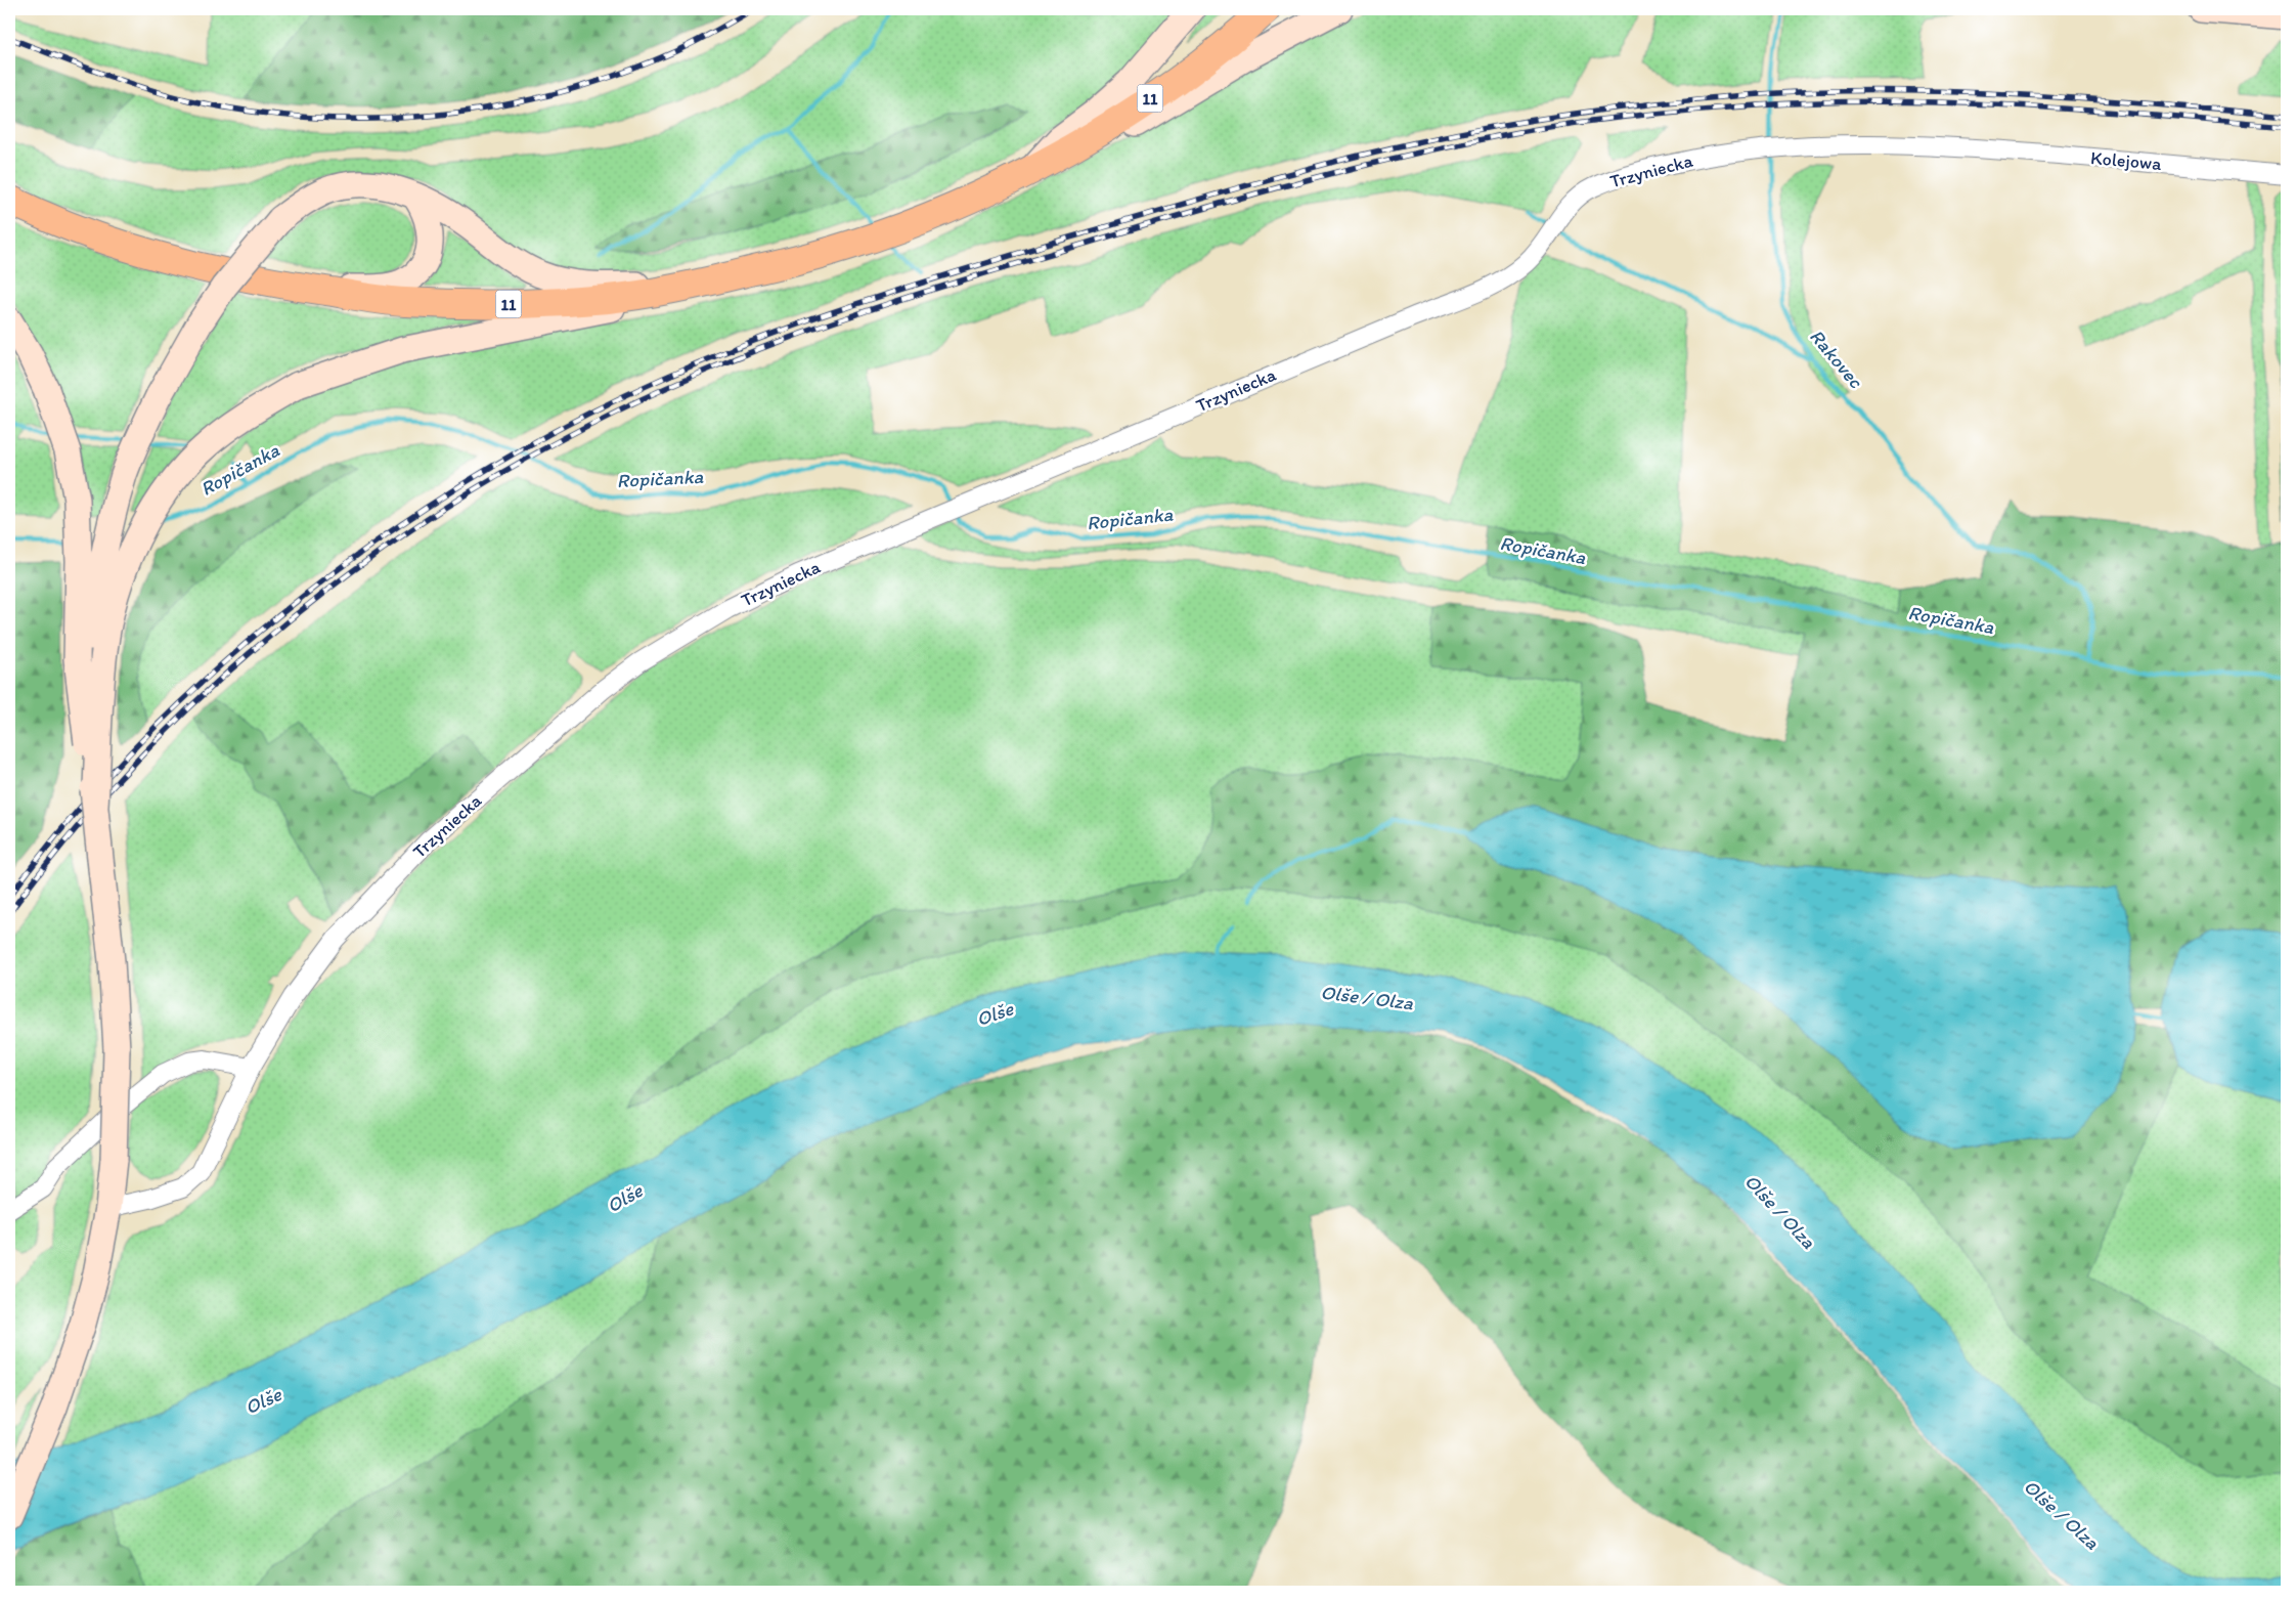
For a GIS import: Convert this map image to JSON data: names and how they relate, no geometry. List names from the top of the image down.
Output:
{
  "streets": {
    "main road": ["11"],
    "street": ["Kolejowa", "Trzyniecka"]
  },
  "crossings": [
    ["Kolejowa", "Trzyniecka"]
  ],
  "water": [
    "Rakovec",
    "Ropičanka",
    "Olše / Olza",
    "Olše"
  ]
}
